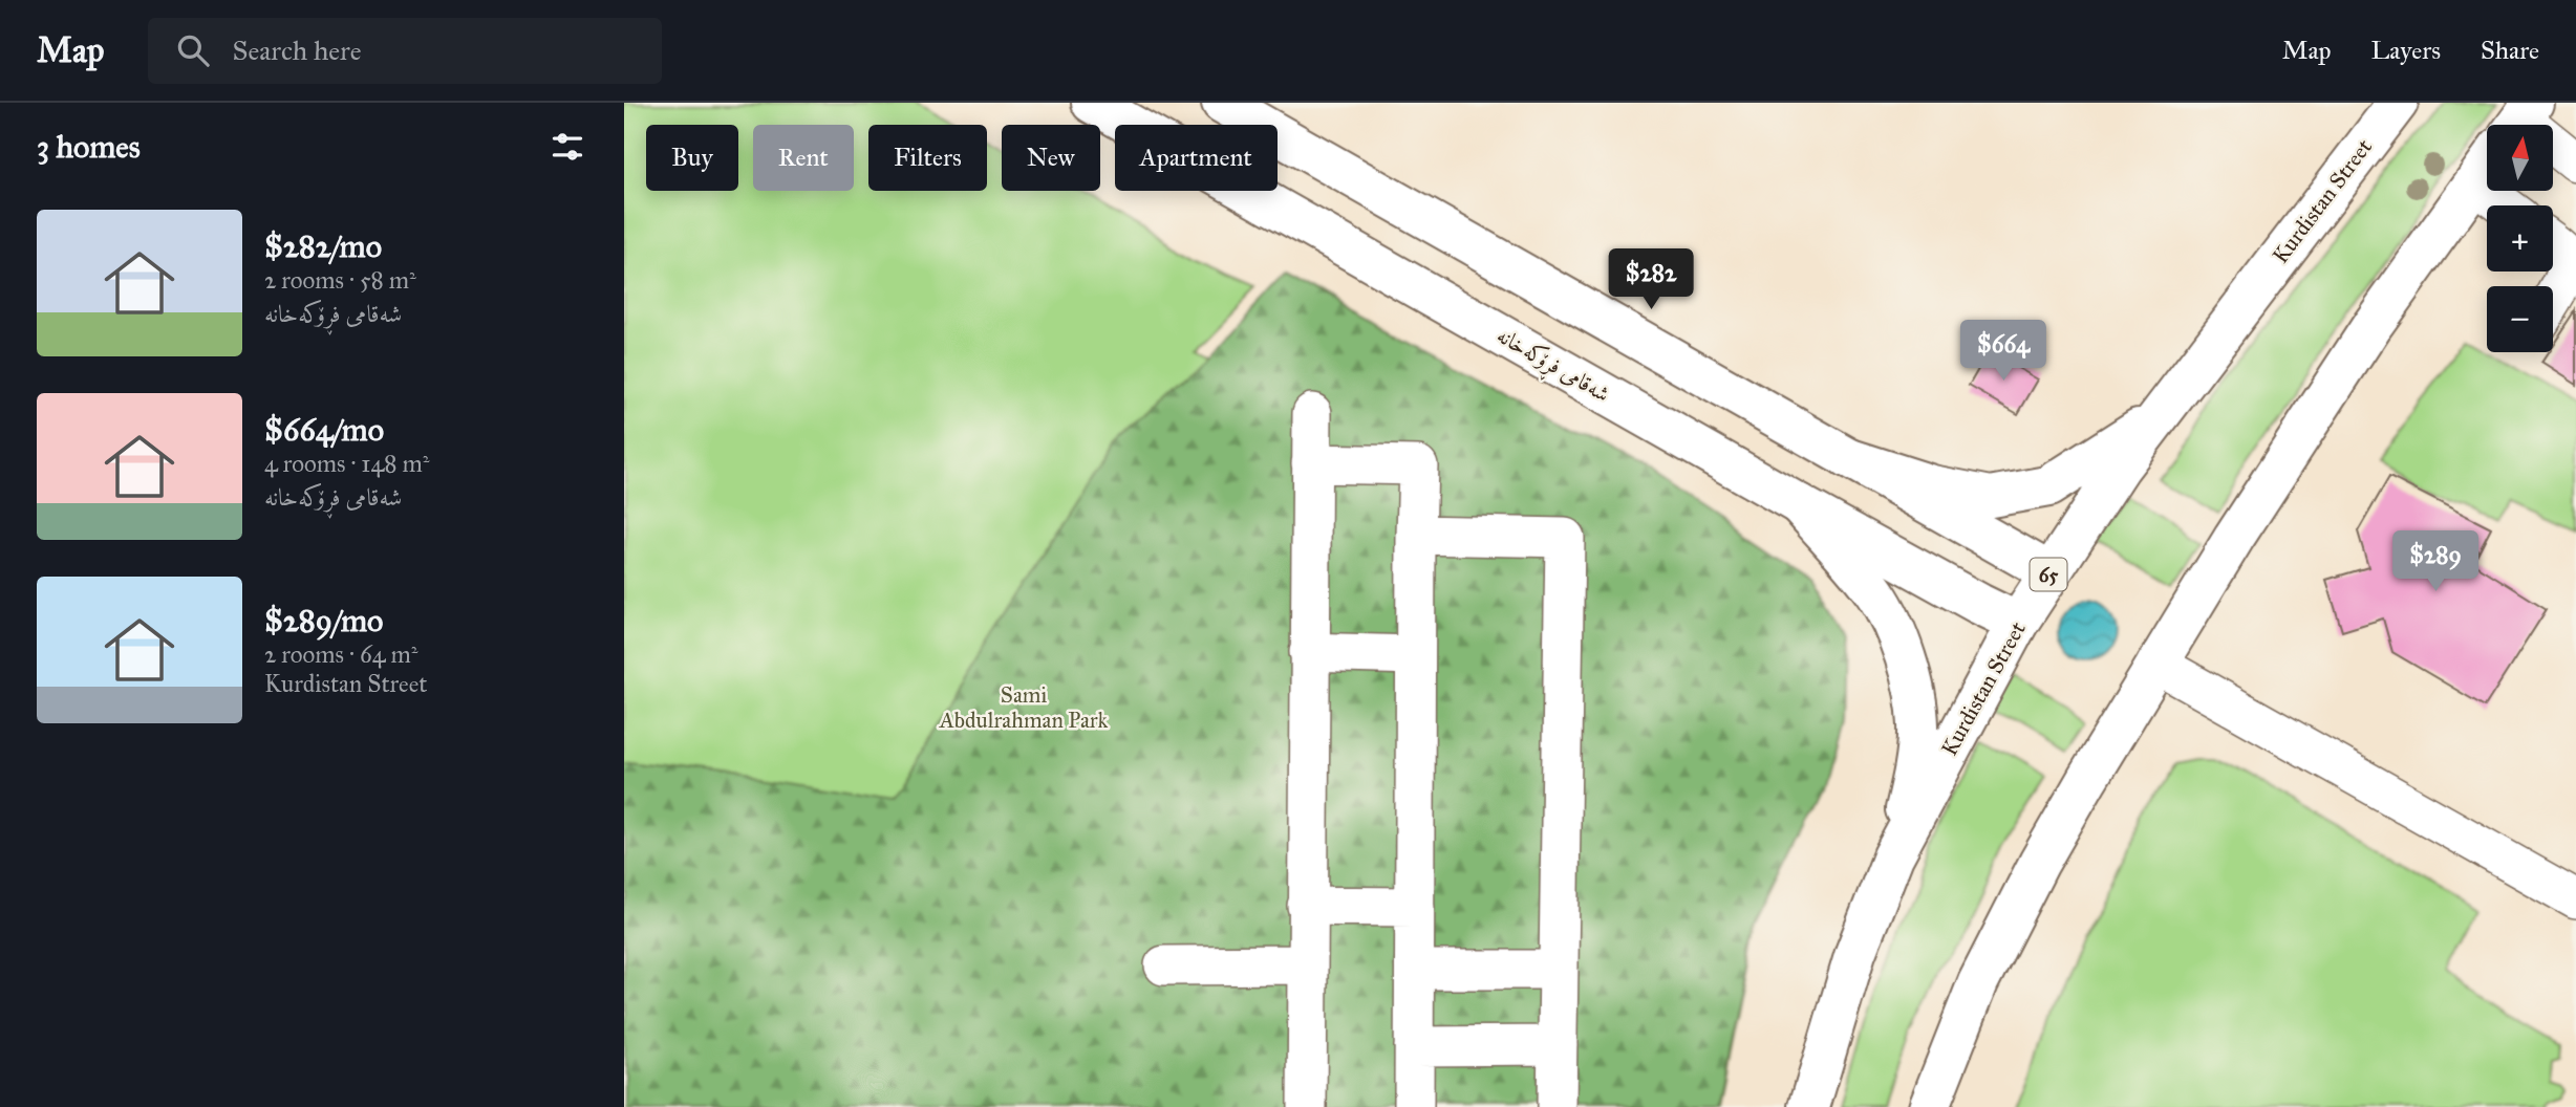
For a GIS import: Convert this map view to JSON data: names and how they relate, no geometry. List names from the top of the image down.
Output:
{
  "streets": {
    "main road": ["Kurdistan Street", "شەقامی فڕۆکەخانە", "65"]
  },
  "crossings": [
    ["Kurdistan Street", "شەقامی فڕۆکەخانە"]
  ],
  "parks": ["Sami Abdulrahman Park"],
  "north": "top",
  "page": {
    "header": "Map",
    "search": "Search here",
    "nav": ["Map", "Layers", "Share"],
    "heading": "3 homes",
    "map_buttons": ["+", "−"],
    "chip": [
      "Buy",
      "Rent",
      "Filters",
      "New",
      "Apartment"
    ],
    "list": [
      {
        "name": "$282/mo",
        "note": "2 rooms · 58 m² · شەقامی فڕۆکەخانە"
      },
      {
        "name": "$664/mo",
        "note": "4 rooms · 148 m² · شەقامی فڕۆکەخانە"
      },
      {
        "name": "$289/mo",
        "note": "2 rooms · 64 m² · Kurdistan Street"
      }
    ],
    "price": ["$282", "$664", "$289"]
  }
}
